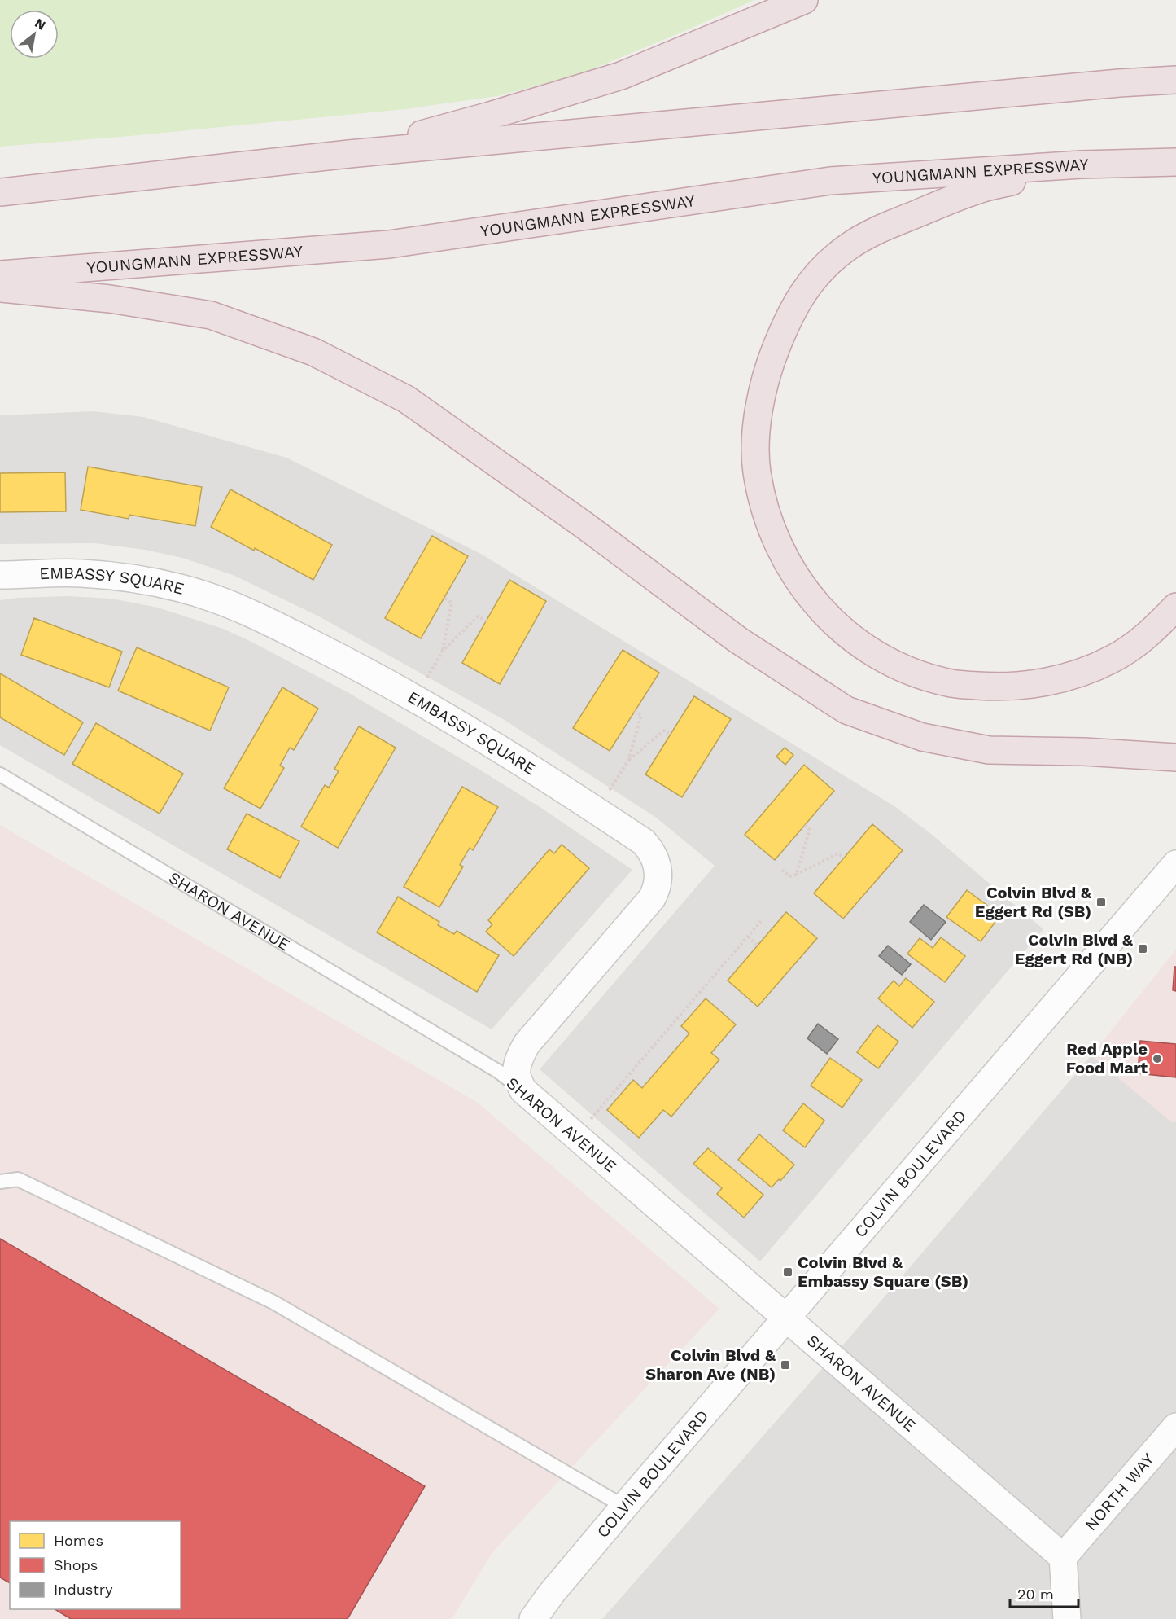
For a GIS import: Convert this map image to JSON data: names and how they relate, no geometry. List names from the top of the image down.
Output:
{
  "streets": {
    "highway": ["YOUNGMANN EXPRESSWAY"],
    "street": [
      "EMBASSY SQUARE",
      "SHARON AVENUE",
      "COLVIN BOULEVARD",
      "NORTH WAY"
    ]
  },
  "crossings": [
    ["EMBASSY SQUARE", "SHARON AVENUE"],
    ["SHARON AVENUE", "COLVIN BOULEVARD"],
    ["SHARON AVENUE", "NORTH WAY"]
  ],
  "places": {
    "transit": [
      "Colvin Blvd & Eggert Rd (SB)",
      "Colvin Blvd & Eggert Rd (NB)",
      "Colvin Blvd & Embassy Square (SB)",
      "Colvin Blvd & Sharon Ave (NB)"
    ],
    "other": ["Red Apple Food Mart"]
  },
  "legend": ["Homes", "Shops", "Industry"],
  "scale_bar": "20 m",
  "north": "top right"
}
